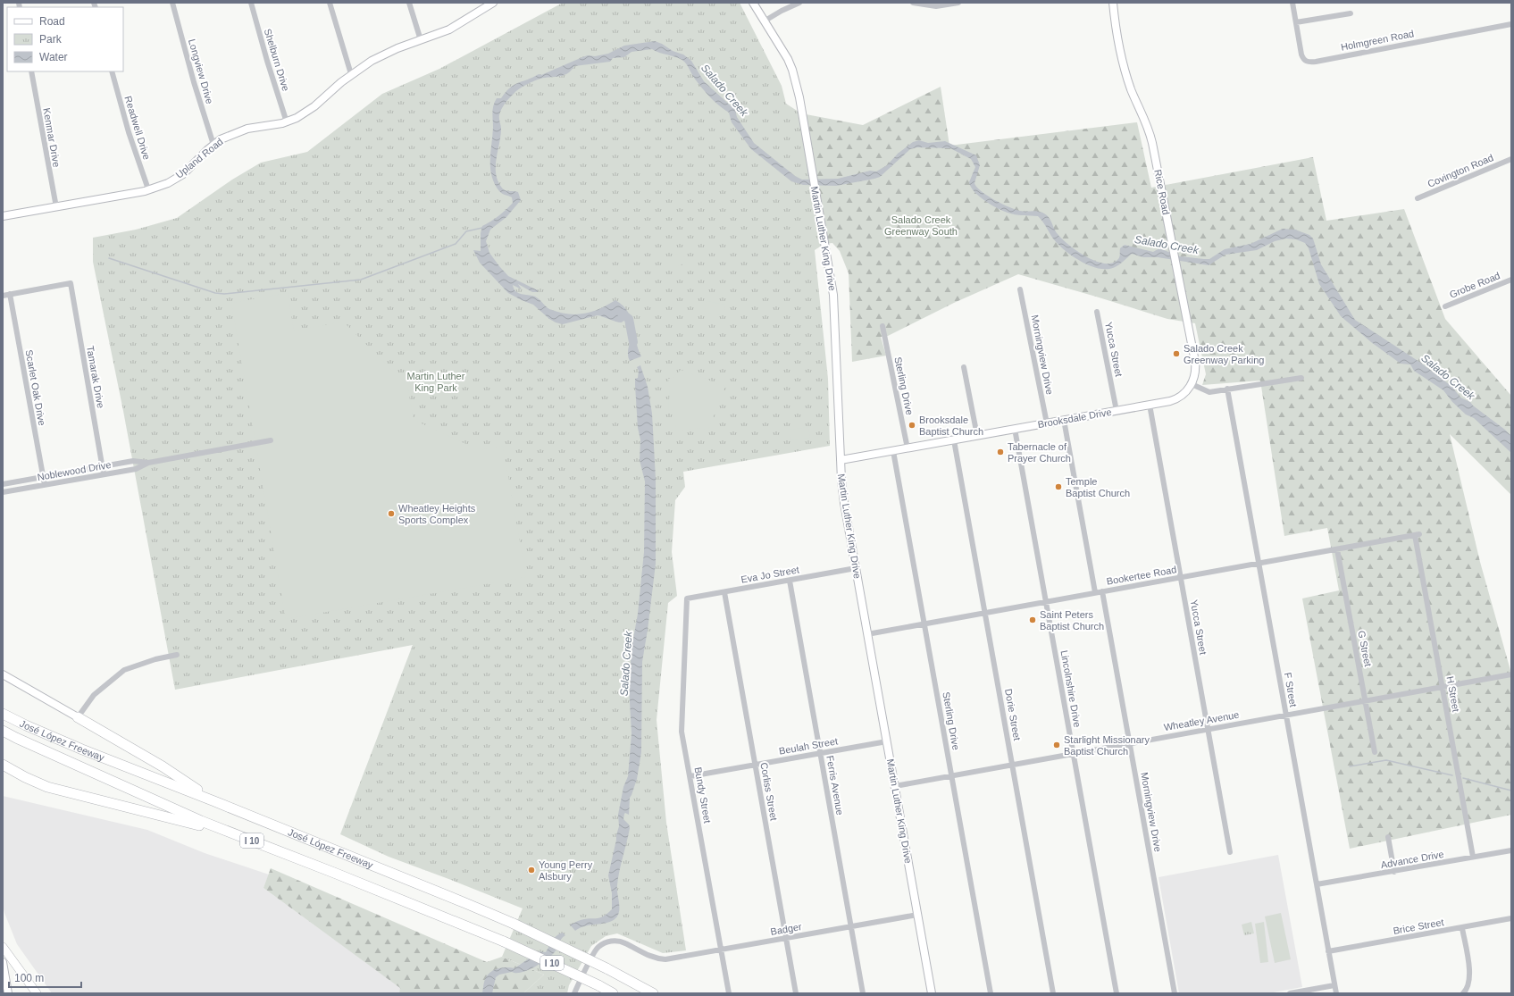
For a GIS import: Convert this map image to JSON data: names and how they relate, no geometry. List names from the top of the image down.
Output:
{
  "streets": {
    "highway": ["José López Freeway", "I 10"],
    "street": [
      "Holmgreen Road",
      "Shelburn Drive",
      "Longview Drive",
      "Readwell Drive",
      "Kenmar Drive",
      "Upland Road",
      "Covington Road",
      "Rice Road",
      "Martin Luther King Drive",
      "Grobe Road",
      "Yucca Street",
      "Morningview Drive",
      "Tamarak Drive",
      "Sterling Drive",
      "Scarlet Oak Drive",
      "Brooksdale Drive",
      "Noblewood Drive",
      "Eva Jo Street",
      "Bookertee Road",
      "G Street",
      "Lincolnshire Drive",
      "F Street",
      "H Street",
      "Dorie Street",
      "Wheatley Avenue",
      "Beulah Street",
      "Ferris Avenue",
      "Corliss Street",
      "Bundy Street",
      "Advance Drive",
      "Brice Street",
      "Badger"
    ]
  },
  "crossings": [
    ["Shelburn Drive", "Upland Road"],
    ["Longview Drive", "Upland Road"],
    ["Readwell Drive", "Upland Road"],
    ["Kenmar Drive", "Upland Road"],
    ["Rice Road", "Brooksdale Drive"],
    ["Martin Luther King Drive", "Brooksdale Drive"],
    ["Martin Luther King Drive", "Eva Jo Street"],
    ["Martin Luther King Drive", "Bookertee Road"],
    ["Martin Luther King Drive", "Wheatley Avenue"],
    ["Martin Luther King Drive", "Beulah Street"],
    ["Martin Luther King Drive", "Badger"],
    ["Yucca Street", "Brooksdale Drive"],
    ["Yucca Street", "Bookertee Road"],
    ["Yucca Street", "Wheatley Avenue"],
    ["Morningview Drive", "Brooksdale Drive"],
    ["Morningview Drive", "Bookertee Road"],
    ["Morningview Drive", "Wheatley Avenue"],
    ["Tamarak Drive", "Scarlet Oak Drive"],
    ["Tamarak Drive", "Noblewood Drive"],
    ["Sterling Drive", "Brooksdale Drive"],
    ["Sterling Drive", "Bookertee Road"],
    ["Sterling Drive", "Wheatley Avenue"],
    ["Scarlet Oak Drive", "Noblewood Drive"],
    ["Brooksdale Drive", "Lincolnshire Drive"],
    ["Brooksdale Drive", "Dorie Street"],
    ["Eva Jo Street", "Ferris Avenue"],
    ["Eva Jo Street", "Corliss Street"],
    ["Eva Jo Street", "Bundy Street"],
    ["Bookertee Road", "G Street"],
    ["Bookertee Road", "Lincolnshire Drive"],
    ["Bookertee Road", "F Street"],
    ["Bookertee Road", "H Street"],
    ["Bookertee Road", "Dorie Street"],
    ["G Street", "Wheatley Avenue"],
    ["Lincolnshire Drive", "Wheatley Avenue"],
    ["F Street", "Wheatley Avenue"],
    ["F Street", "Advance Drive"],
    ["F Street", "Brice Street"],
    ["H Street", "Wheatley Avenue"],
    ["H Street", "Advance Drive"],
    ["Dorie Street", "Wheatley Avenue"],
    ["Beulah Street", "Ferris Avenue"],
    ["Beulah Street", "Corliss Street"],
    ["Beulah Street", "Bundy Street"],
    ["Ferris Avenue", "Badger"],
    ["Corliss Street", "Badger"],
    ["Bundy Street", "Badger"]
  ],
  "water": ["Salado Creek"],
  "parks": ["Salado Creek Greenway South", "Martin Luther King Park"],
  "places": [
    "Salado Creek Greenway Parking",
    "Brooksdale Baptist Church",
    "Tabernacle of Prayer Church",
    "Temple Baptist Church",
    "Wheatley Heights Sports Complex",
    "Saint Peters Baptist Church",
    "Starlight Missionary Baptist Church",
    "Young Perry Alsbury"
  ],
  "legend": ["Road", "Park", "Water"],
  "scale_bar": "100 m"
}
